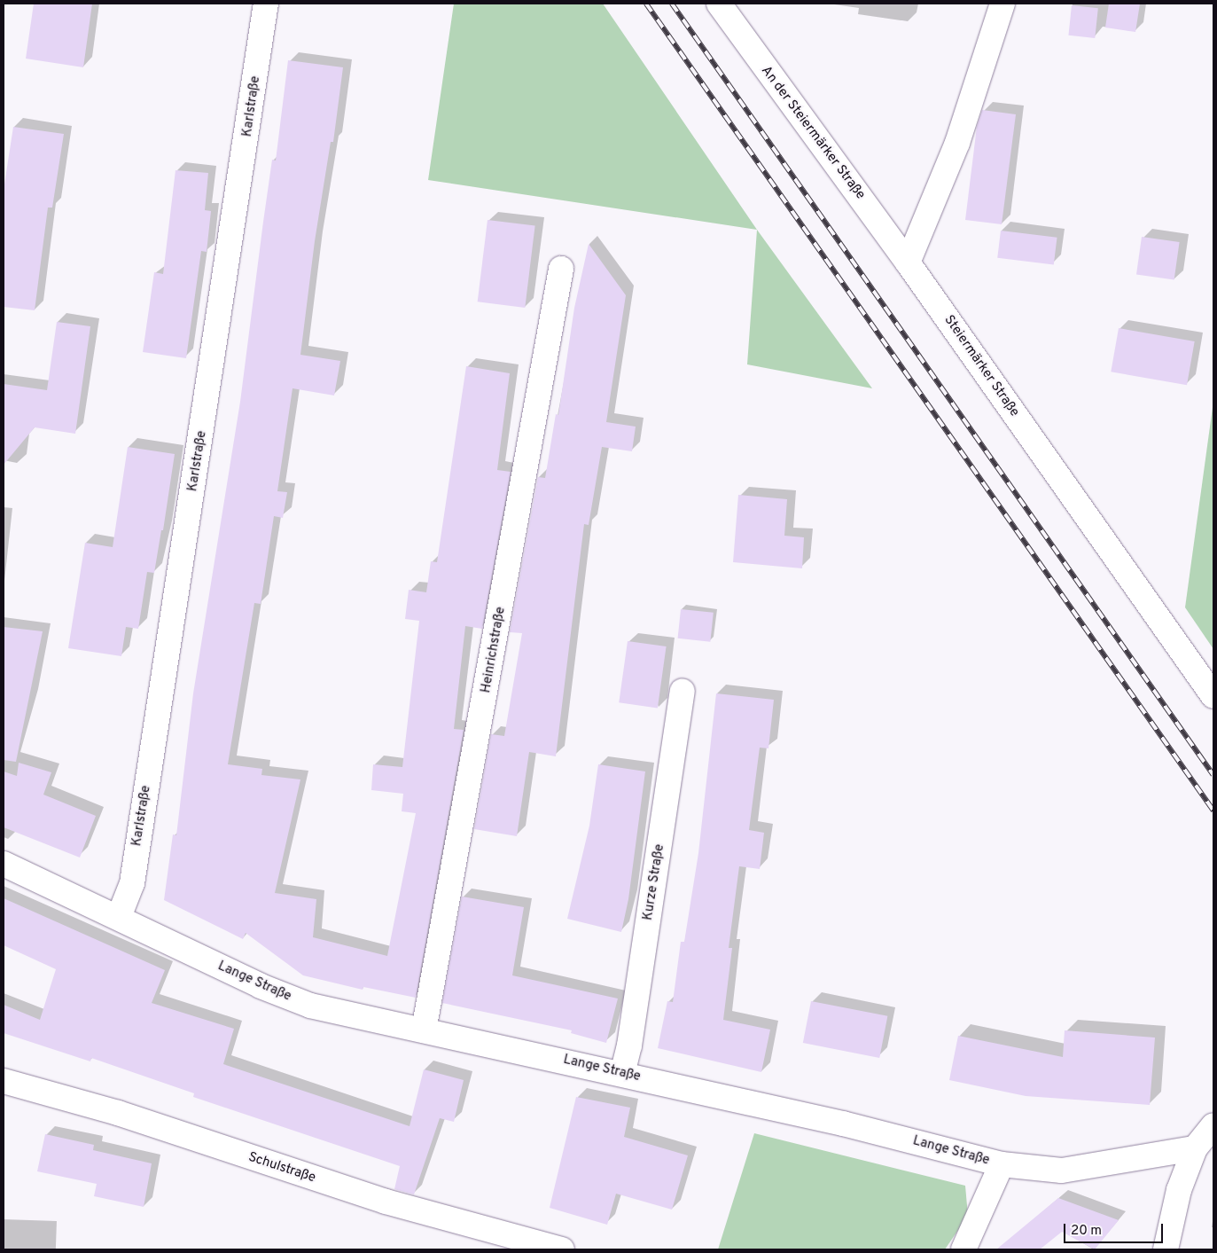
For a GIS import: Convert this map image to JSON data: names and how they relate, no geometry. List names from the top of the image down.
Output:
{
  "streets": {
    "street": [
      "Karlstraße",
      "An der Steiermärker Straße",
      "Steiermärker Straße",
      "Heinrichstraße",
      "Kurze Straße",
      "Lange Straße",
      "Schulstraße"
    ]
  },
  "crossings": [
    ["Karlstraße", "Lange Straße"],
    ["An der Steiermärker Straße", "Steiermärker Straße"],
    ["Heinrichstraße", "Lange Straße"],
    ["Kurze Straße", "Lange Straße"]
  ],
  "scale_bar": "20 m"
}
